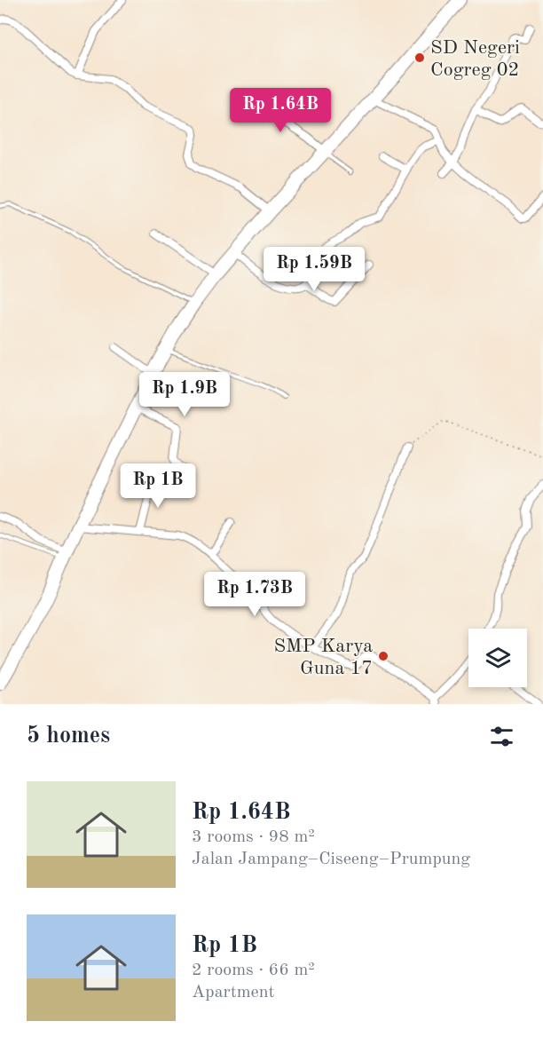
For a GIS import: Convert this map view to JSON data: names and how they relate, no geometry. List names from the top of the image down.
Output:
{
  "places": ["SD Negeri Cogreg 02", "SMP Karya Guna 17"],
  "page": {
    "price": [
      "Rp 1.64B",
      "Rp 1.59B",
      "Rp 1.9B",
      "Rp 1B",
      "Rp 1.73B"
    ],
    "heading": "5 homes",
    "list": [
      {
        "name": "Rp 1.64B",
        "note": "3 rooms · 98 m² · Jalan Jampang–Ciseeng–Prumpung"
      },
      {
        "name": "Rp 1B",
        "note": "2 rooms · 66 m² · Apartment"
      }
    ]
  }
}
